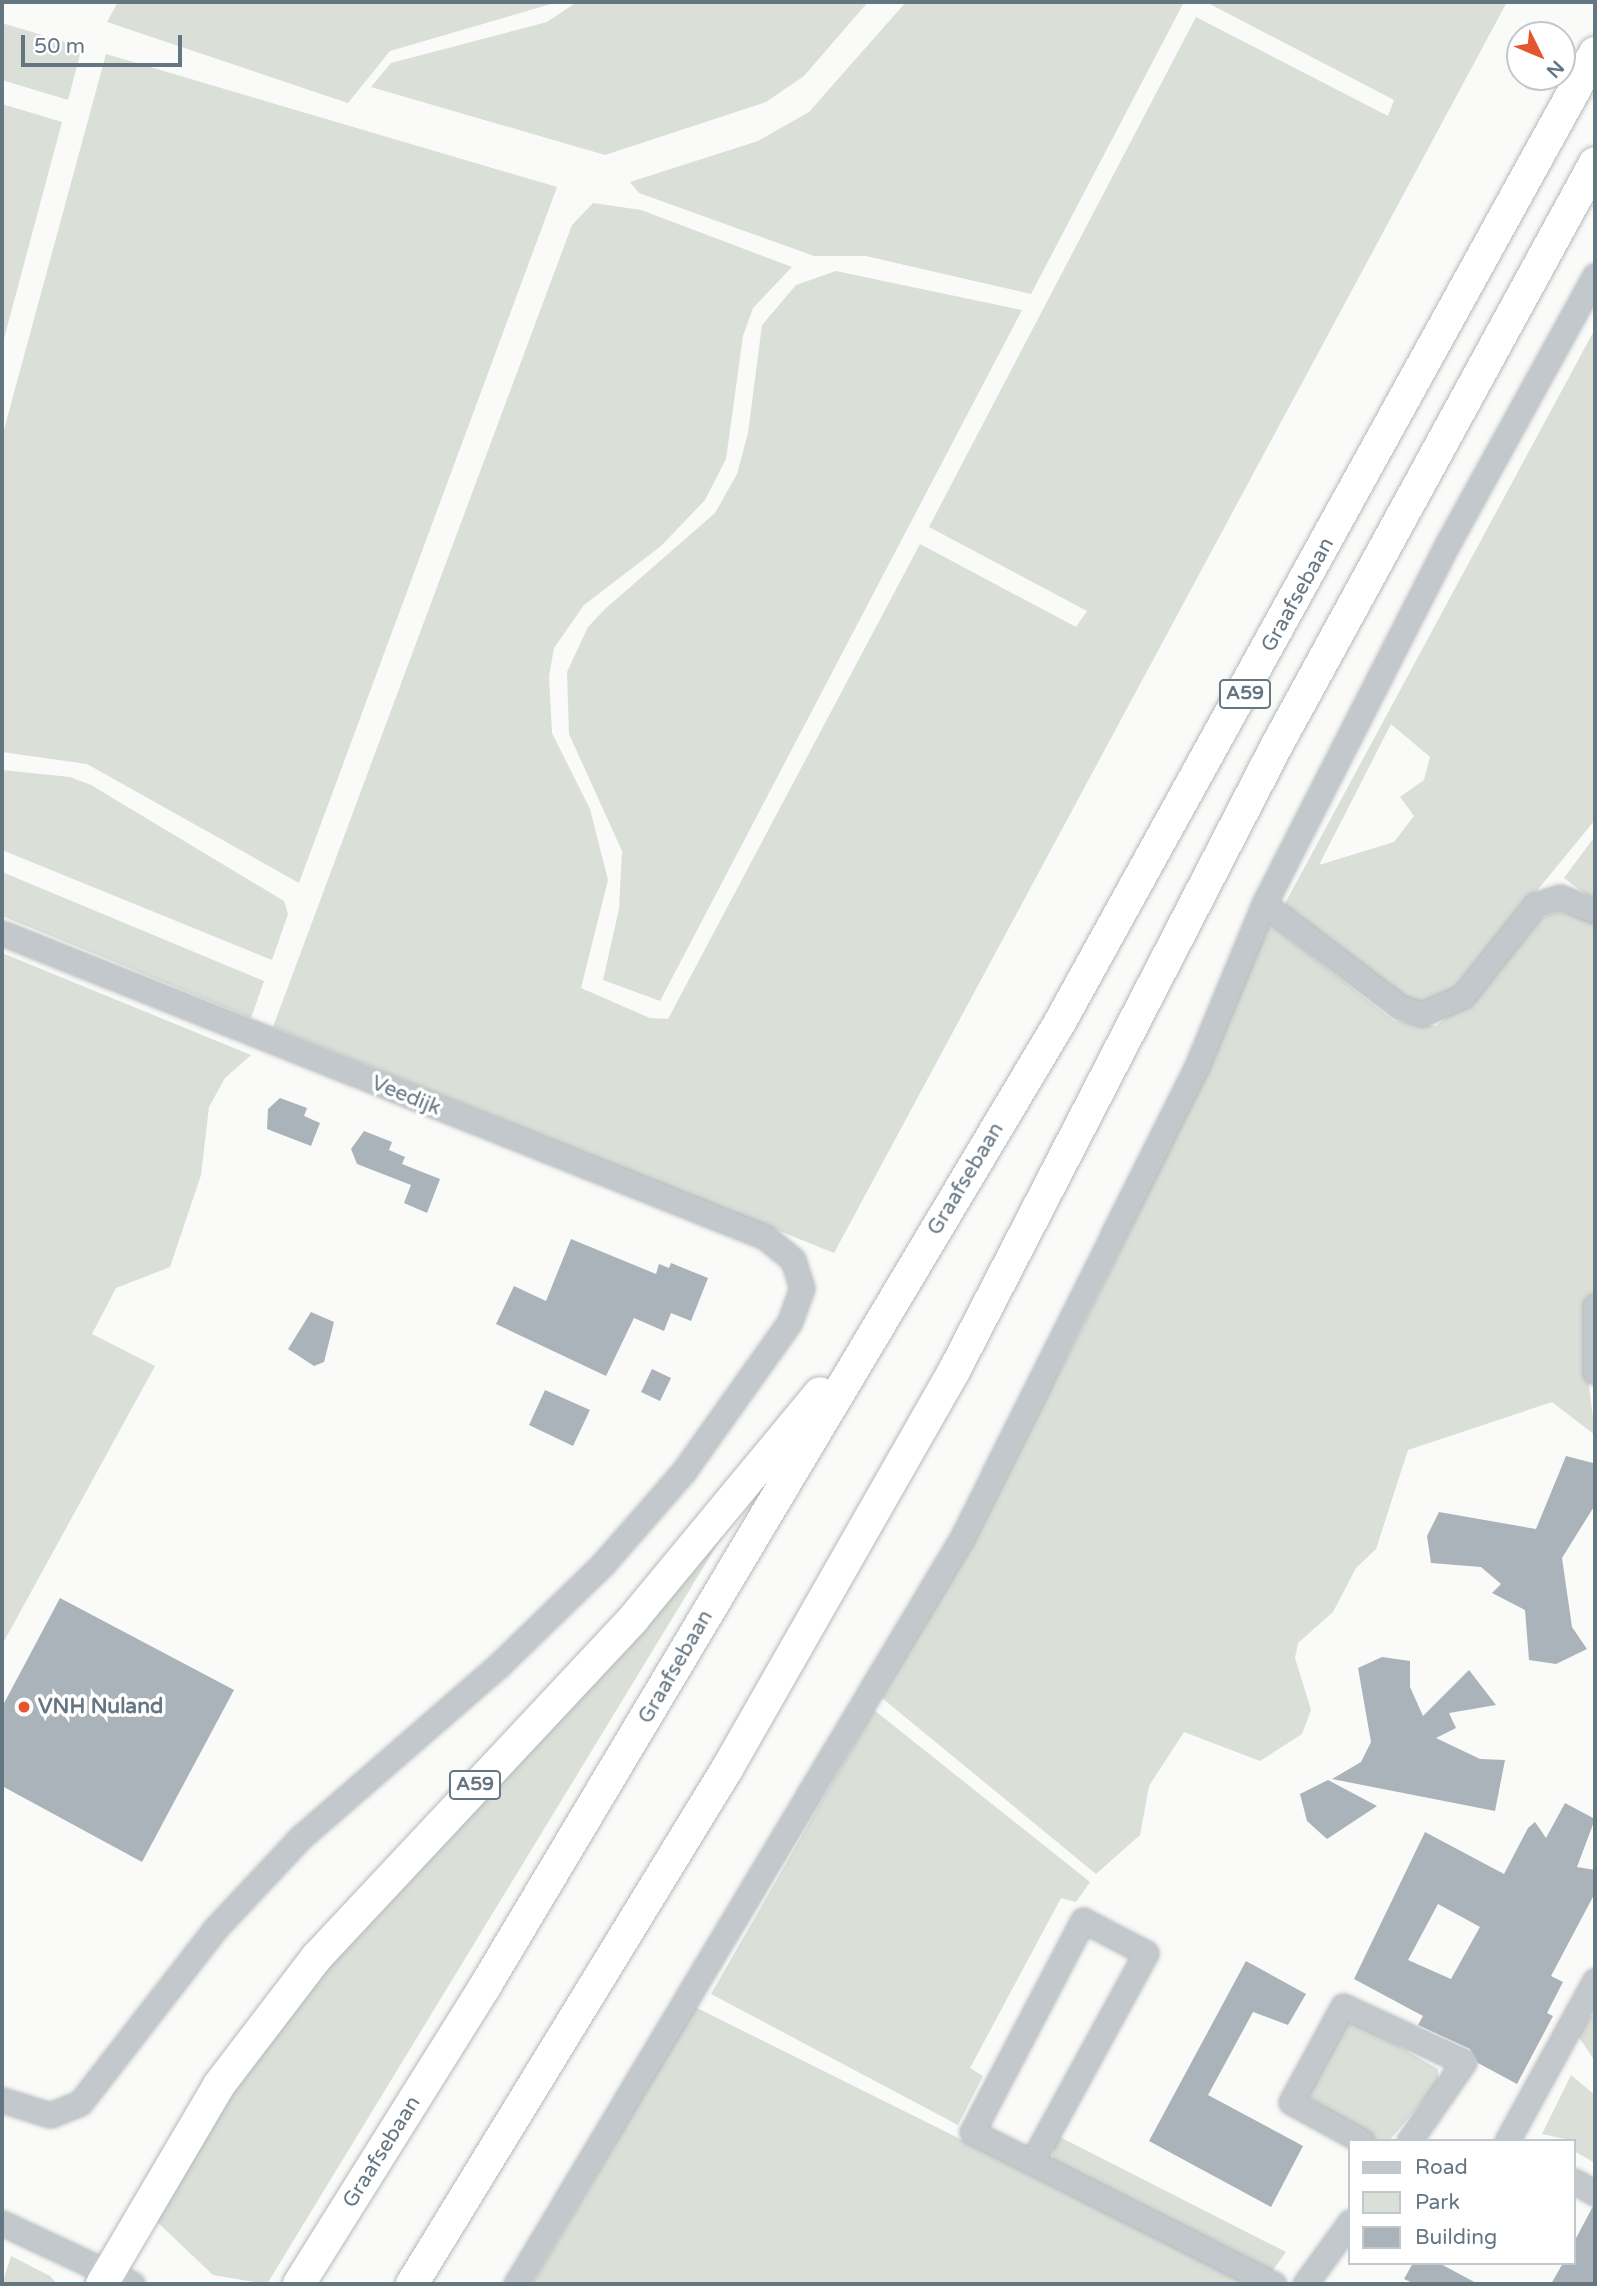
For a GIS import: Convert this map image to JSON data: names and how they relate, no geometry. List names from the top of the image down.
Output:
{
  "streets": {
    "highway": ["Graafsebaan", "A59"],
    "street": ["Veedijk"]
  },
  "crossings": [
    ["Graafsebaan", "A59"]
  ],
  "places": ["VNH Nuland"],
  "legend": ["Road", "Park", "Building"],
  "scale_bar": "50 m",
  "north": "bottom right"
}
